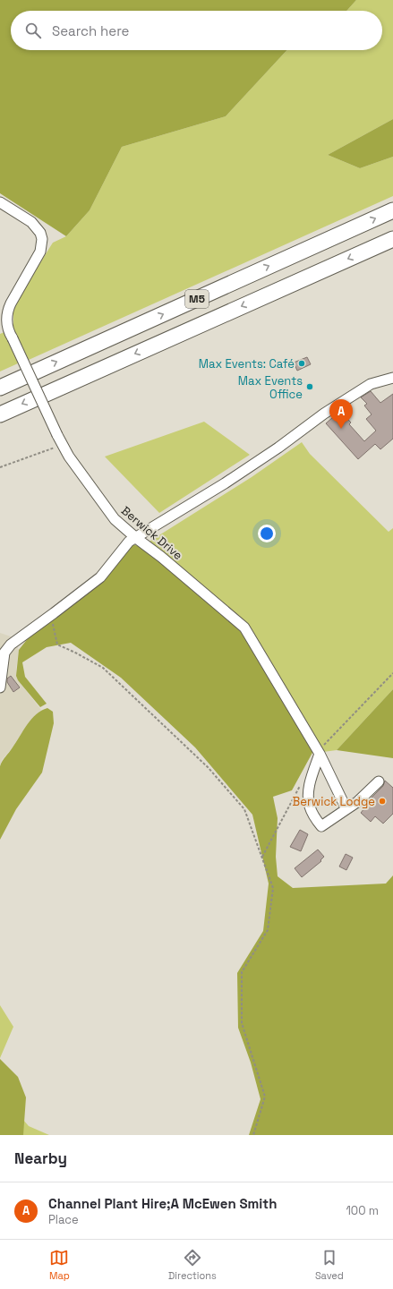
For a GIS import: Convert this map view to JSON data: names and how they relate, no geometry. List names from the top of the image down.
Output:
{
  "streets": {
    "highway": ["M5"],
    "street": ["Berwick Drive"]
  },
  "places": ["Max Events: Café", "Max Events Office", "Berwick Lodge"],
  "page": {
    "search": "Search here",
    "pins": "A",
    "heading": "Nearby",
    "list": [
      {
        "mark": "A",
        "name": "Channel Plant Hire;A McEwen Smith",
        "note": "Place",
        "value": "100 m"
      }
    ],
    "nav": ["Map", "Directions", "Saved"]
  }
}
